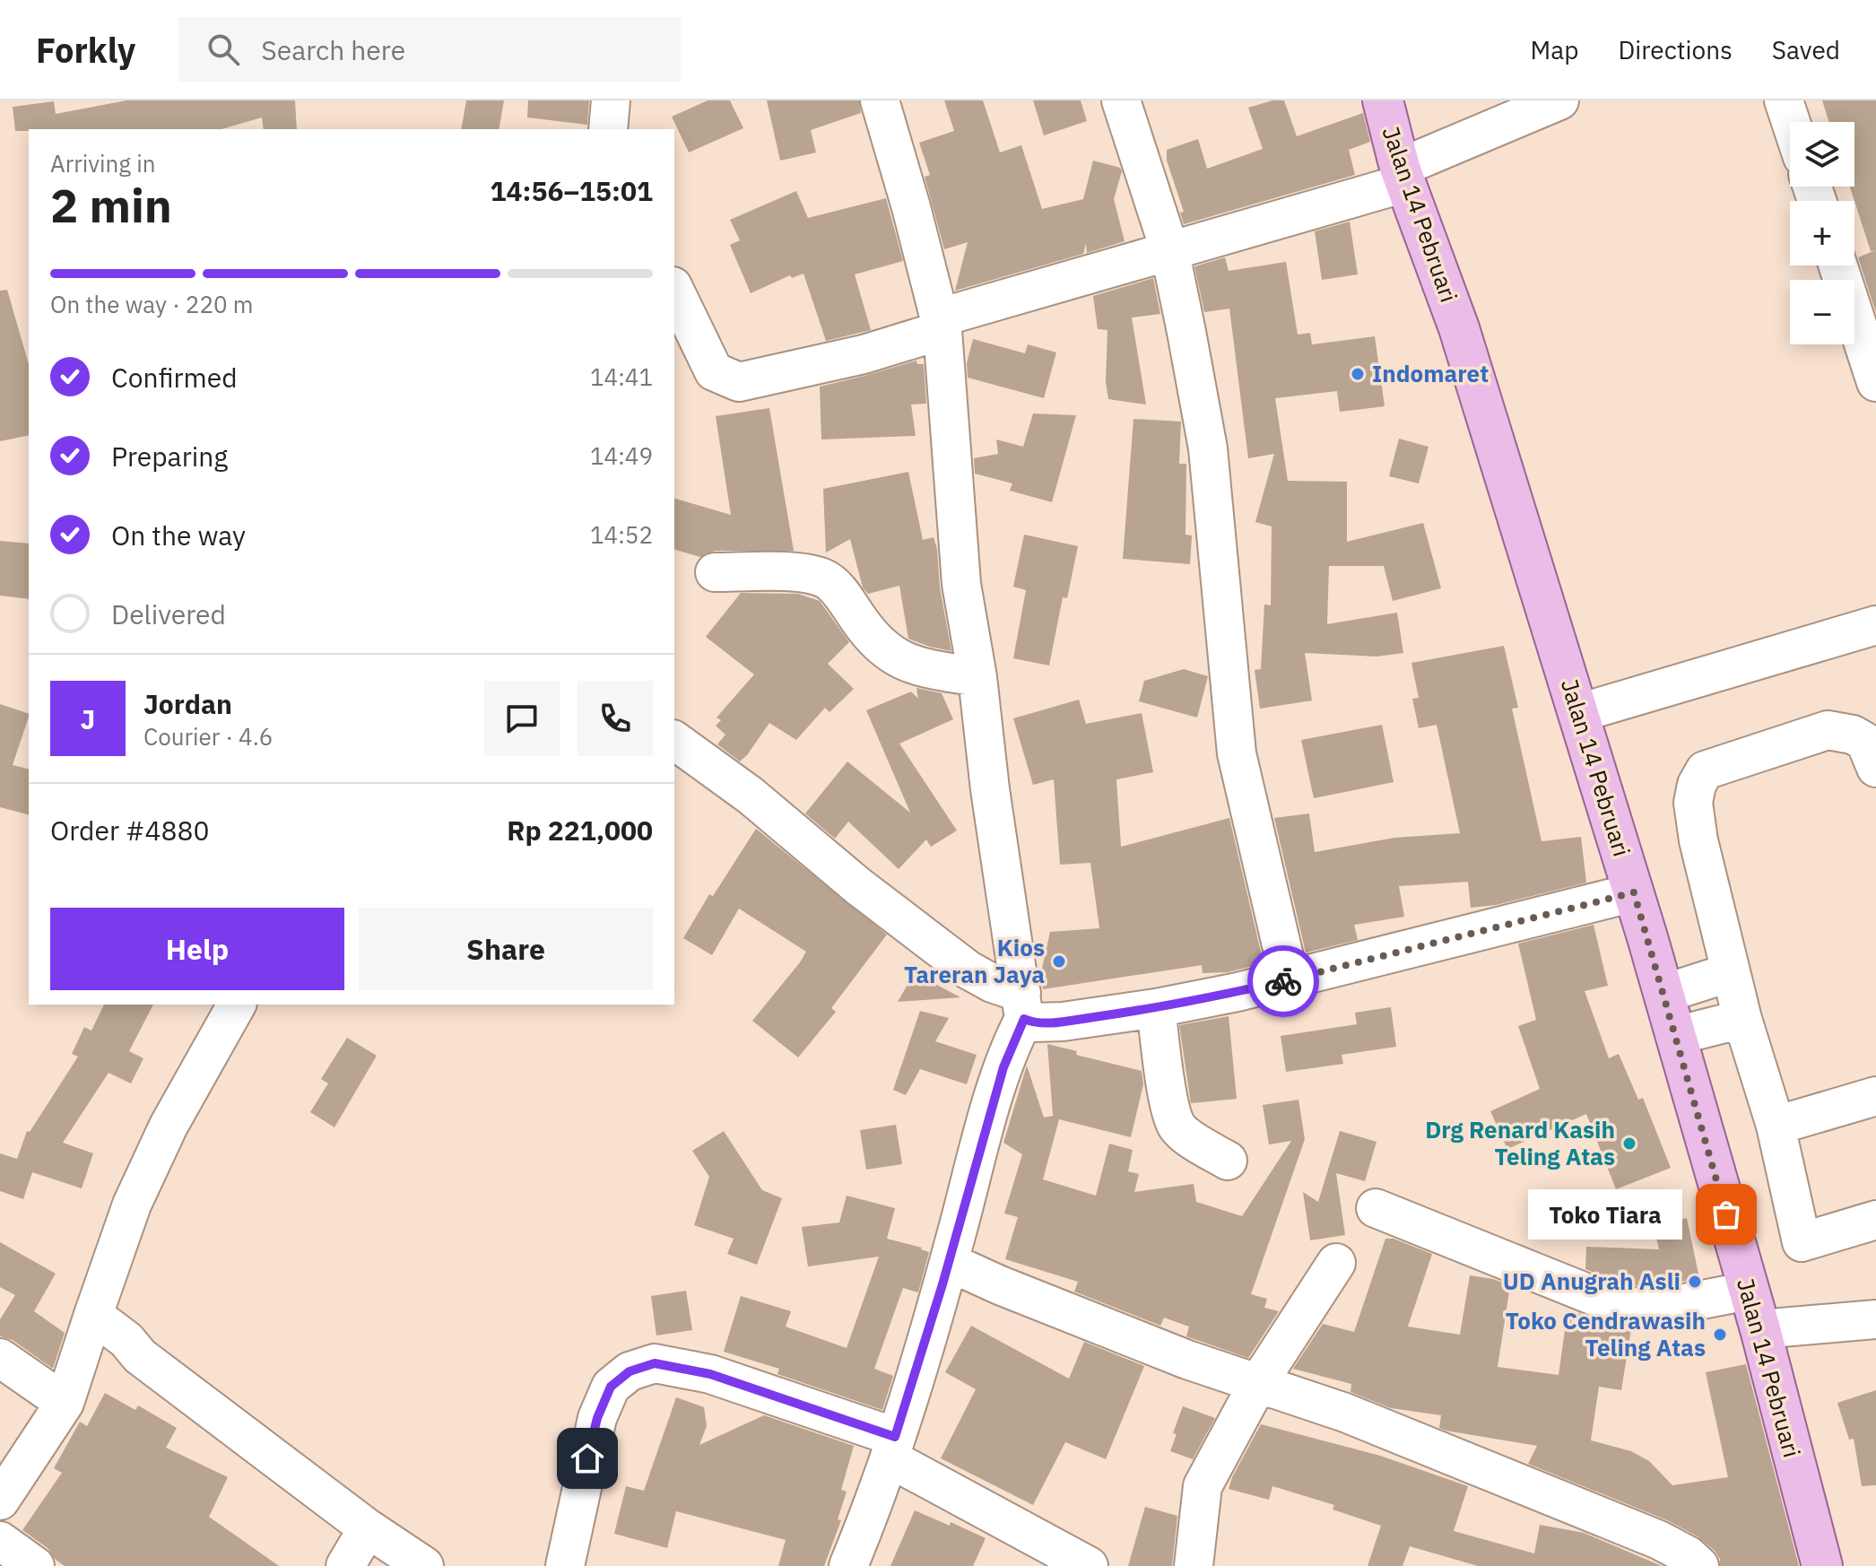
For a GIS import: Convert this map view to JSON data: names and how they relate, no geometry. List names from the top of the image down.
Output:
{
  "streets": {
    "main road": ["Jalan 14 Pebruari"]
  },
  "places": [
    "Indomaret",
    "Kios Tareran Jaya",
    "Drg Renard Kasih Teling Atas",
    "Toko Tiara",
    "UD Anugrah Asli",
    "Toko Cendrawasih Teling Atas"
  ],
  "page": {
    "header": "Forkly",
    "search": "Search here",
    "nav": ["Map", "Directions", "Saved"],
    "map_buttons": ["+", "−"],
    "heading": ["2 min", "Arriving in", "14:56–15:01"],
    "panel": [
      "Jordan",
      "Courier · 4.6",
      "Order #4880",
      "Rp 221,000"
    ],
    "bar": "On the way · 220 m",
    "list": [
      ["Confirmed", "14:41"],
      ["Preparing", "14:49"],
      ["On the way", "14:52"],
      "Delivered"
    ],
    "round": "J",
    "buttons": ["Help", "Share"],
    "bubble": "Toko Tiara"
  }
}
